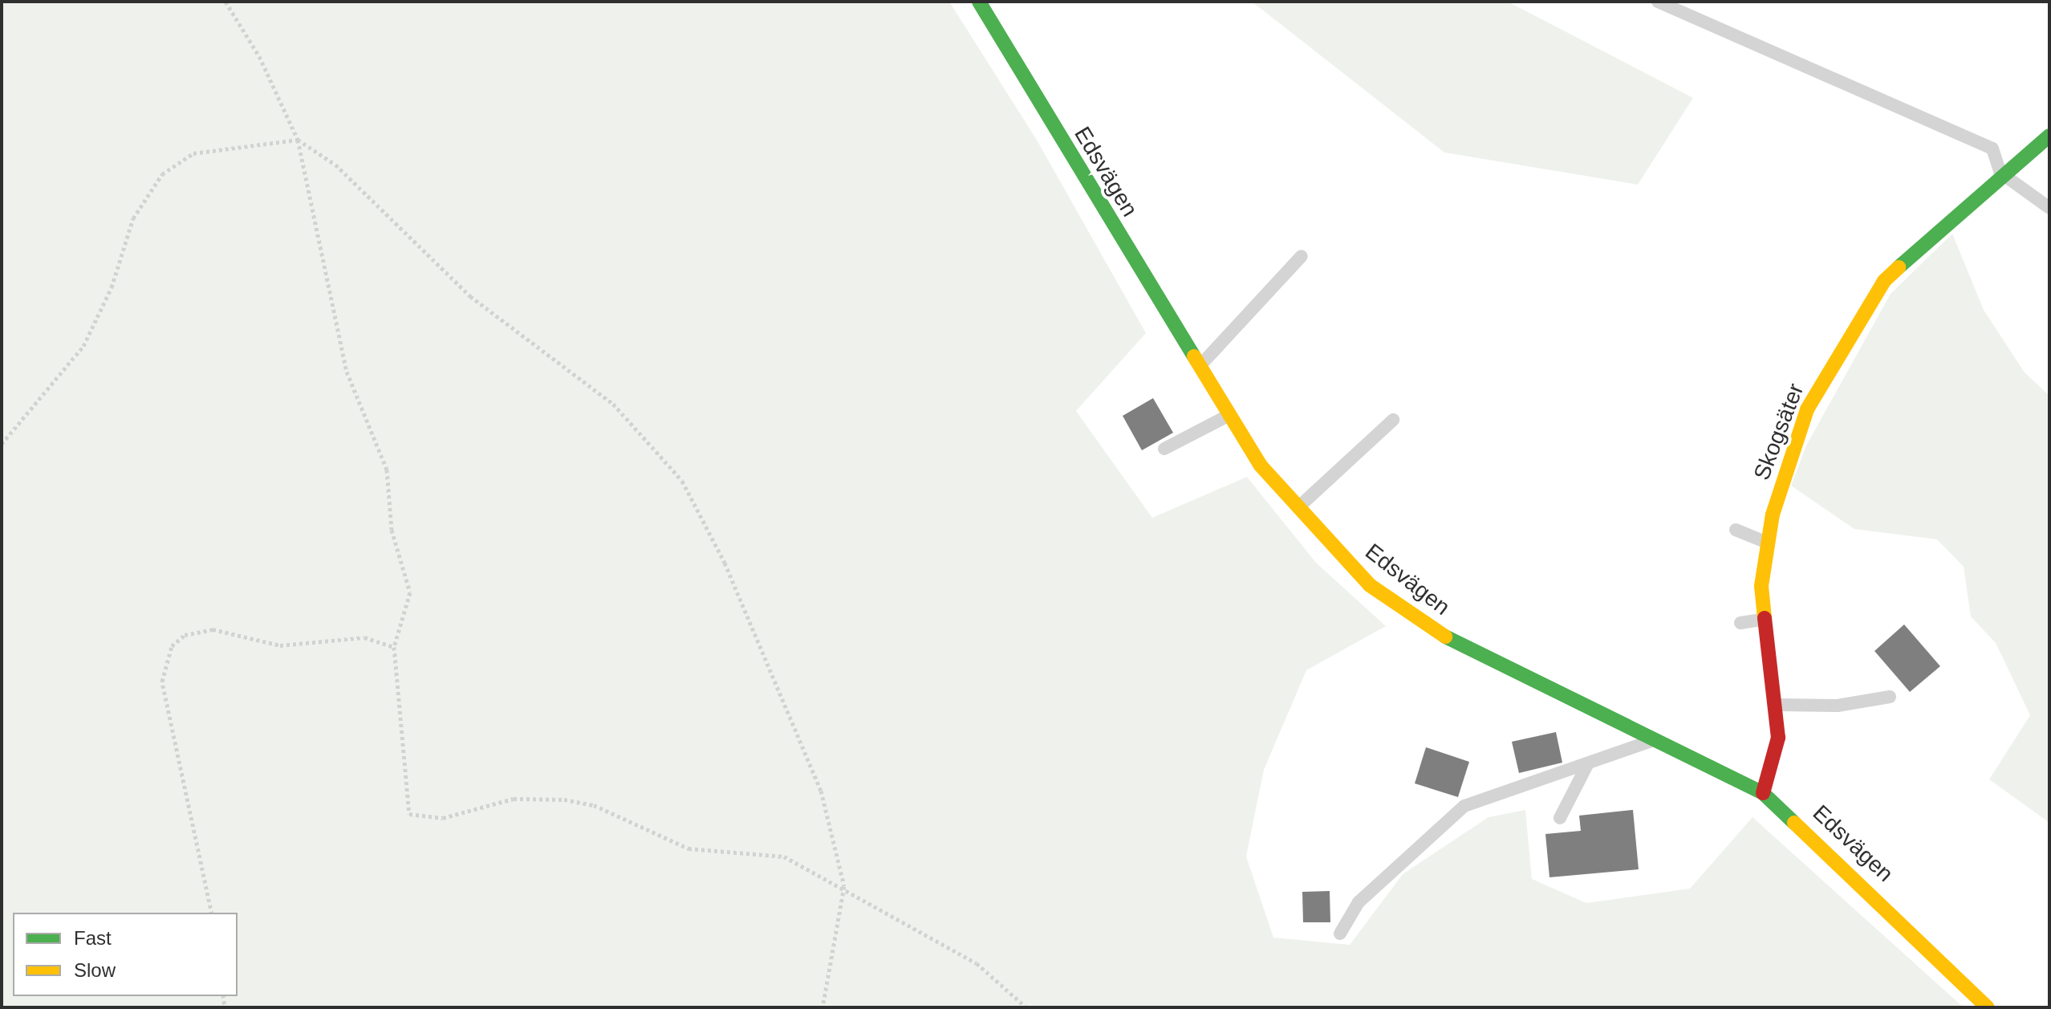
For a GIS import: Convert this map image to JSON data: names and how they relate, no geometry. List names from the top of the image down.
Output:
{
  "streets": {
    "street": ["Edsvägen", "Skogsäter"]
  },
  "crossings": [
    ["Edsvägen", "Skogsäter"]
  ],
  "legend": ["Fast", "Slow"]
}
